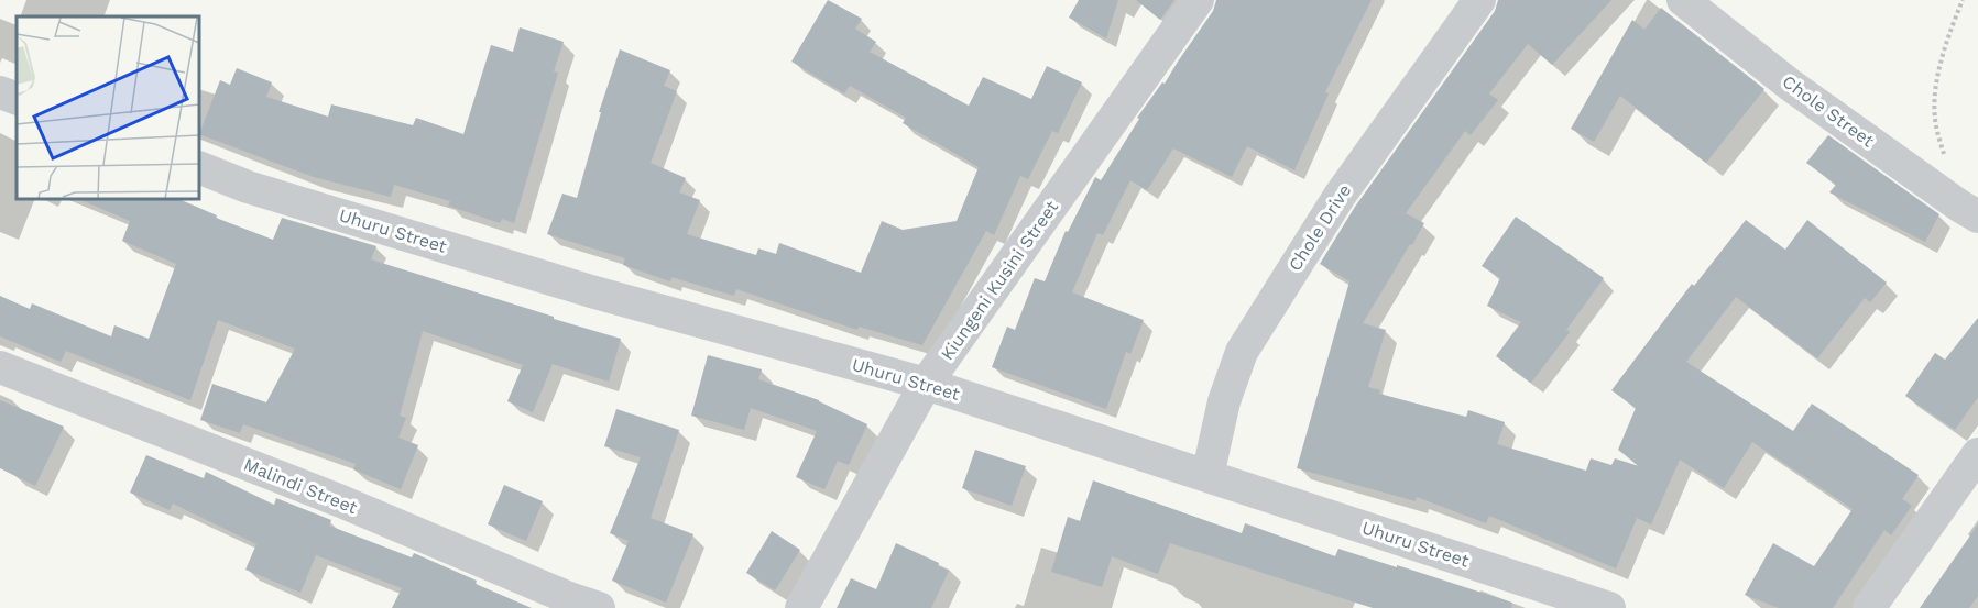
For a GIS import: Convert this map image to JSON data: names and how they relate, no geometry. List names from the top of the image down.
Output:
{
  "streets": {
    "street": [
      "Chole Street",
      "Chole Drive",
      "Uhuru Street",
      "Kiungeni Kusini Street",
      "Malindi Street"
    ]
  },
  "crossings": [
    ["Chole Drive", "Uhuru Street"],
    ["Uhuru Street", "Kiungeni Kusini Street"]
  ]
}
